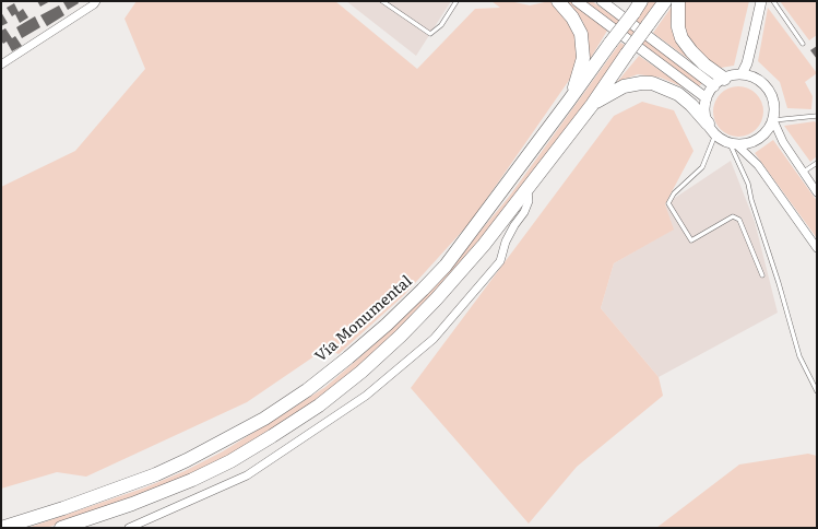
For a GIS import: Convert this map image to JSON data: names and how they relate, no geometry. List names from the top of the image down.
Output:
{
  "streets": {
    "highway": ["Vía Monumental"]
  }
}
